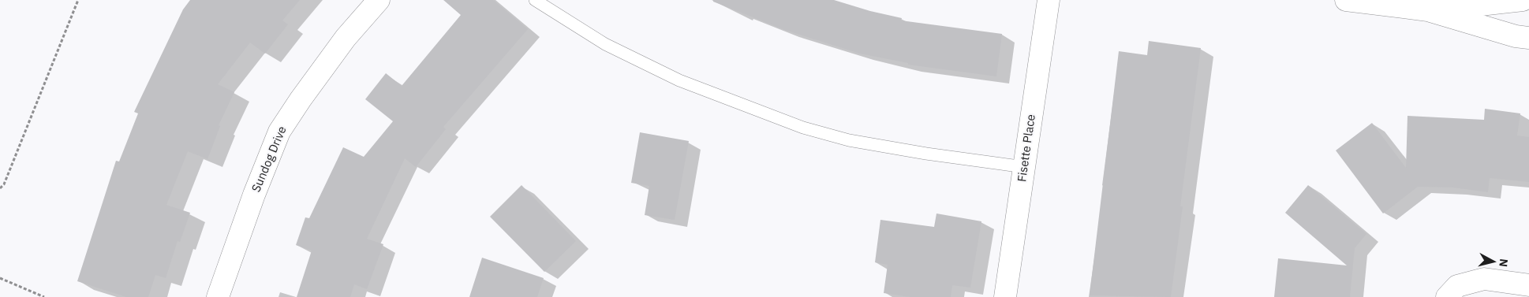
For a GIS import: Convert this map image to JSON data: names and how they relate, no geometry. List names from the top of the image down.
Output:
{
  "streets": {
    "street": ["Fisette Place", "Sundog Drive"]
  },
  "north": "right"
}
